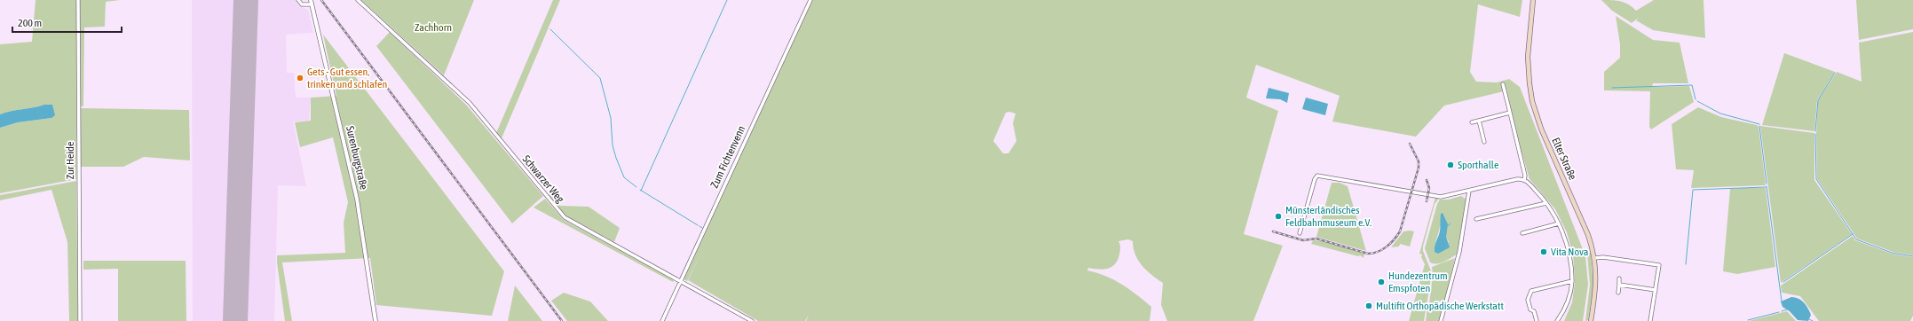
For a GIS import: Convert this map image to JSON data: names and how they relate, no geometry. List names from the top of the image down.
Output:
{
  "streets": {
    "main road": ["Elter Straße"],
    "street": [
      "Zum Fichtenvenn",
      "Surenburgstraße",
      "Zur Heide",
      "Schwarzer Weg"
    ]
  },
  "crossings": [
    ["Zum Fichtenvenn", "Schwarzer Weg"]
  ],
  "parks": ["Zachhorn"],
  "places": [
    "Gets - Gut essen, trinken und schlafen",
    "Sporthalle",
    "Münsterländisches Feldbahnmuseum e.V.",
    "Vita Nova",
    "Hundezentrum Emspfoten",
    "Multifit Orthopädische Werkstatt"
  ],
  "scale_bar": "200 m"
}
